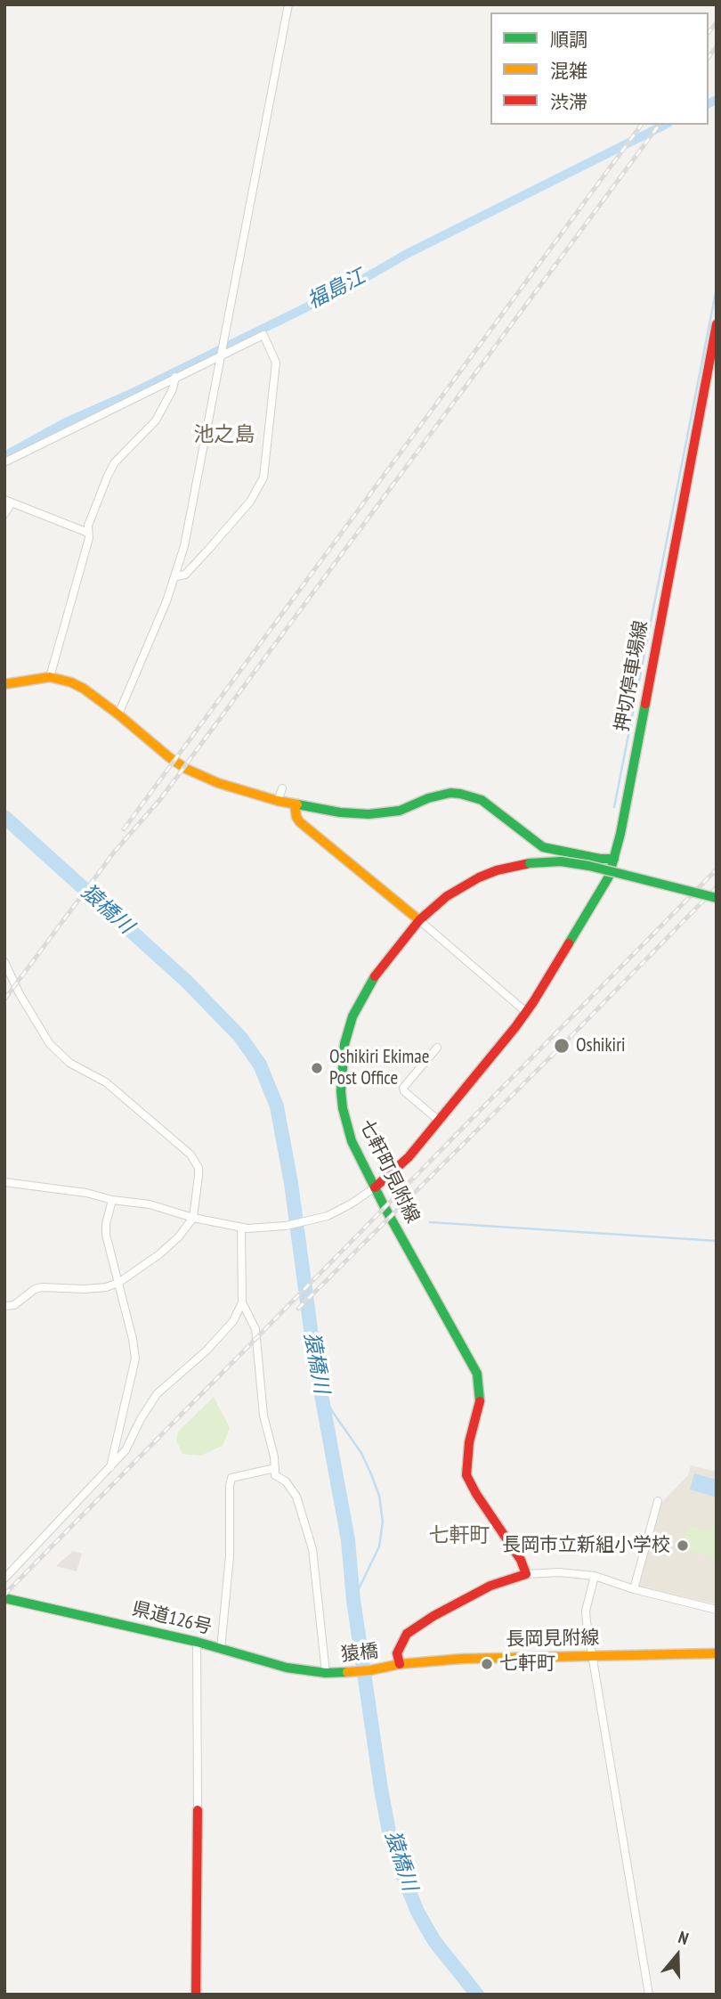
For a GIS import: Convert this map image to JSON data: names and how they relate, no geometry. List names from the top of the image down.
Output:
{
  "streets": {
    "main road": [
      "押切停車場線",
      "七軒町見附線",
      "県道126号",
      "長岡見附線",
      "猿橋"
    ]
  },
  "crossings": [
    ["押切停車場線", "七軒町見附線"],
    ["県道126号", "猿橋"],
    ["長岡見附線", "猿橋"]
  ],
  "districts": ["池之島", "七軒町"],
  "water": ["福島江", "猿橋川"],
  "places": [
    "Oshikiri",
    "Oshikiri Ekimae Post Office",
    "長岡市立新組小学校",
    "七軒町"
  ],
  "legend": ["順調", "混雑", "渋滞"],
  "north": "top"
}
